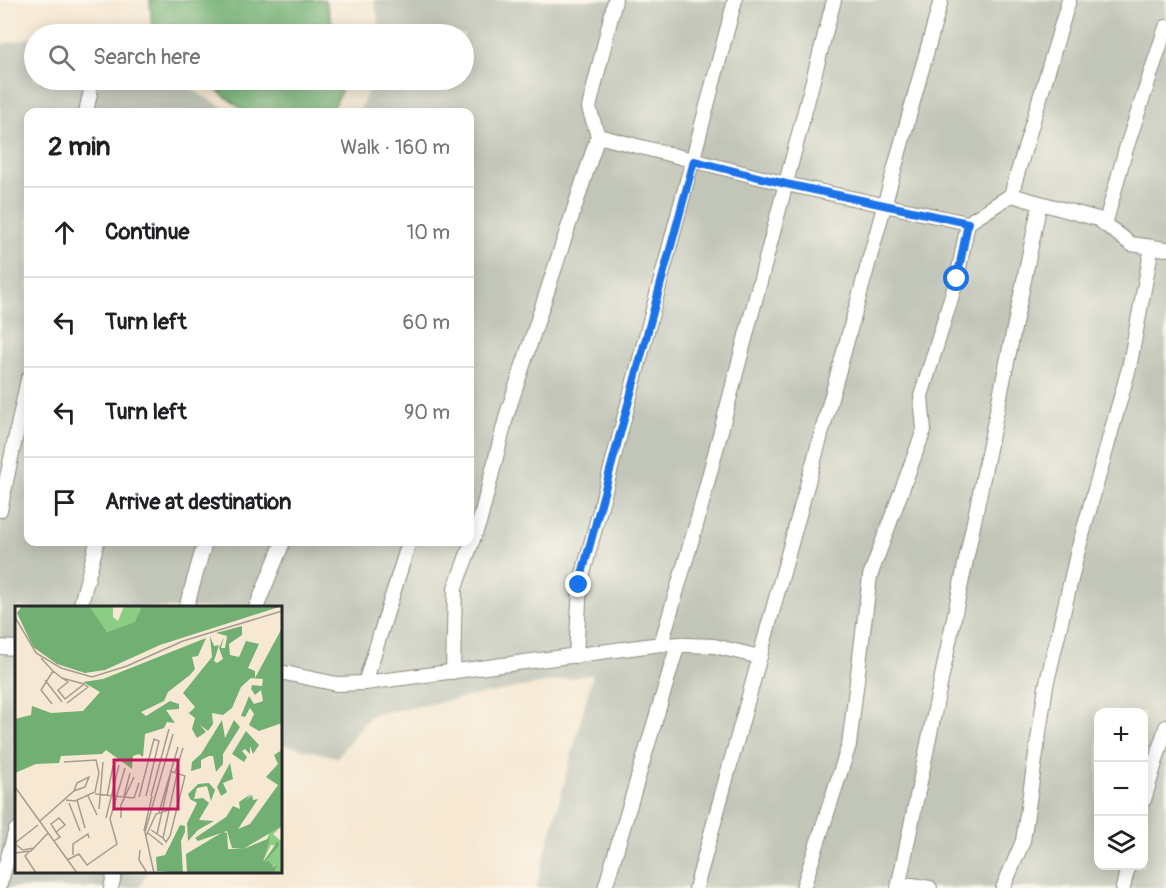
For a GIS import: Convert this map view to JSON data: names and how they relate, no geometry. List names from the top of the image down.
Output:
{
  "page": {
    "search": "Search here",
    "heading": ["2 min", "Walk · 160 m"],
    "list": [
      ["Continue", "10 m"],
      ["Turn left", "60 m"],
      ["Turn left", "90 m"],
      "Arrive at destination"
    ],
    "map_buttons": ["+", "−"]
  }
}
